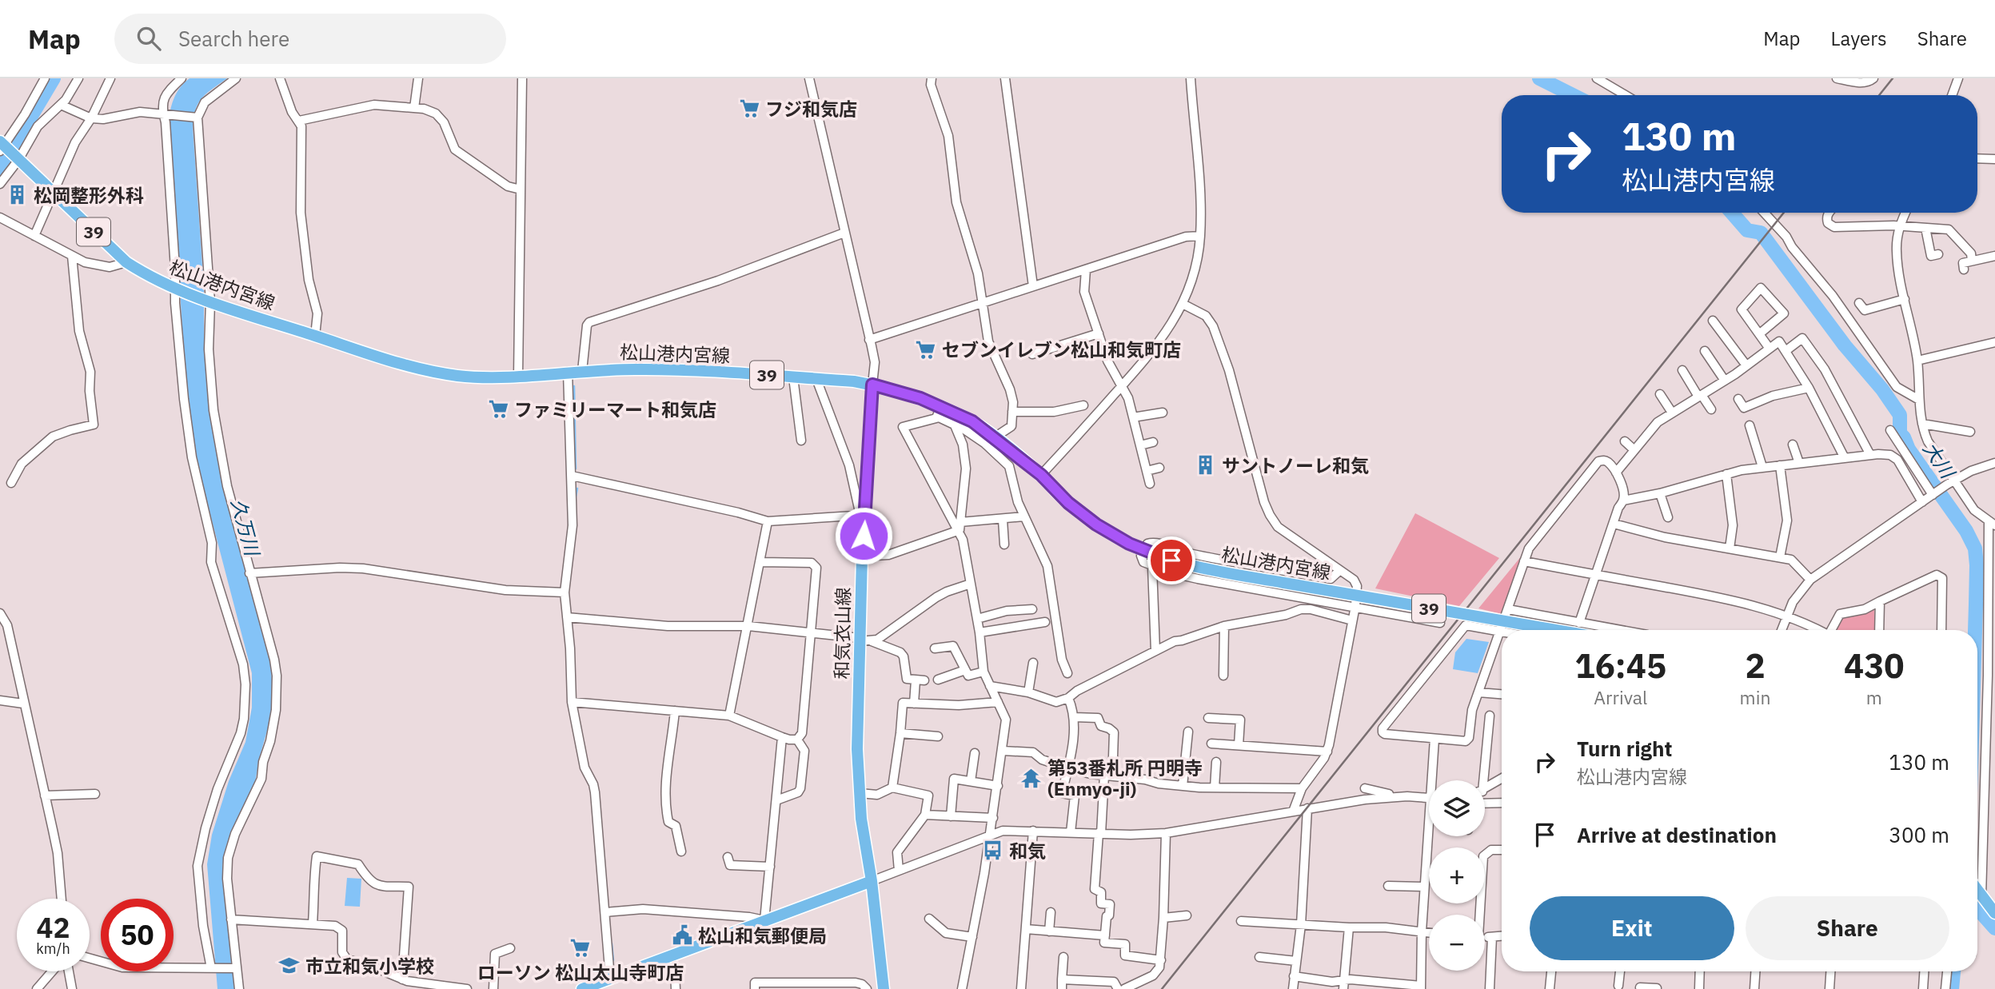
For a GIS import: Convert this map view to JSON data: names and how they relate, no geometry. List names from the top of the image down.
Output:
{
  "streets": {
    "main road": ["39", "松山港内宮線", "和気衣山線"]
  },
  "crossings": [
    ["松山港内宮線", "和気衣山線"]
  ],
  "water": ["大川", "久万川"],
  "places": {
    "supermarket": [
      "フジ和気店",
      "セブンイレブン松山和気町店",
      "ファミリーマート和気店",
      "ローソン 松山太山寺町店"
    ],
    "building": ["松岡整形外科", "サントノーレ和気"],
    "temple": ["第53番札所 円明寺 (Enmyo-ji)"],
    "bus stop": ["和気"],
    "public building": ["松山和気郵便局"],
    "school or university": ["市立和気小学校"]
  },
  "page": {
    "header": "Map",
    "search": "Search here",
    "nav": ["Map", "Layers", "Share"],
    "turn": ["130 m", "松山港内宮線"],
    "eta": [
      "16:45",
      "Arrival",
      "2",
      "min",
      "430",
      "m"
    ],
    "list": [
      {
        "name": "Turn right",
        "note": "松山港内宮線",
        "value": "130 m"
      },
      {
        "name": "Arrive at destination",
        "value": "300 m"
      }
    ],
    "map_buttons": ["+", "−"],
    "buttons": ["Exit", "Share"],
    "speed": "42 km/h",
    "limit": "50"
  }
}
